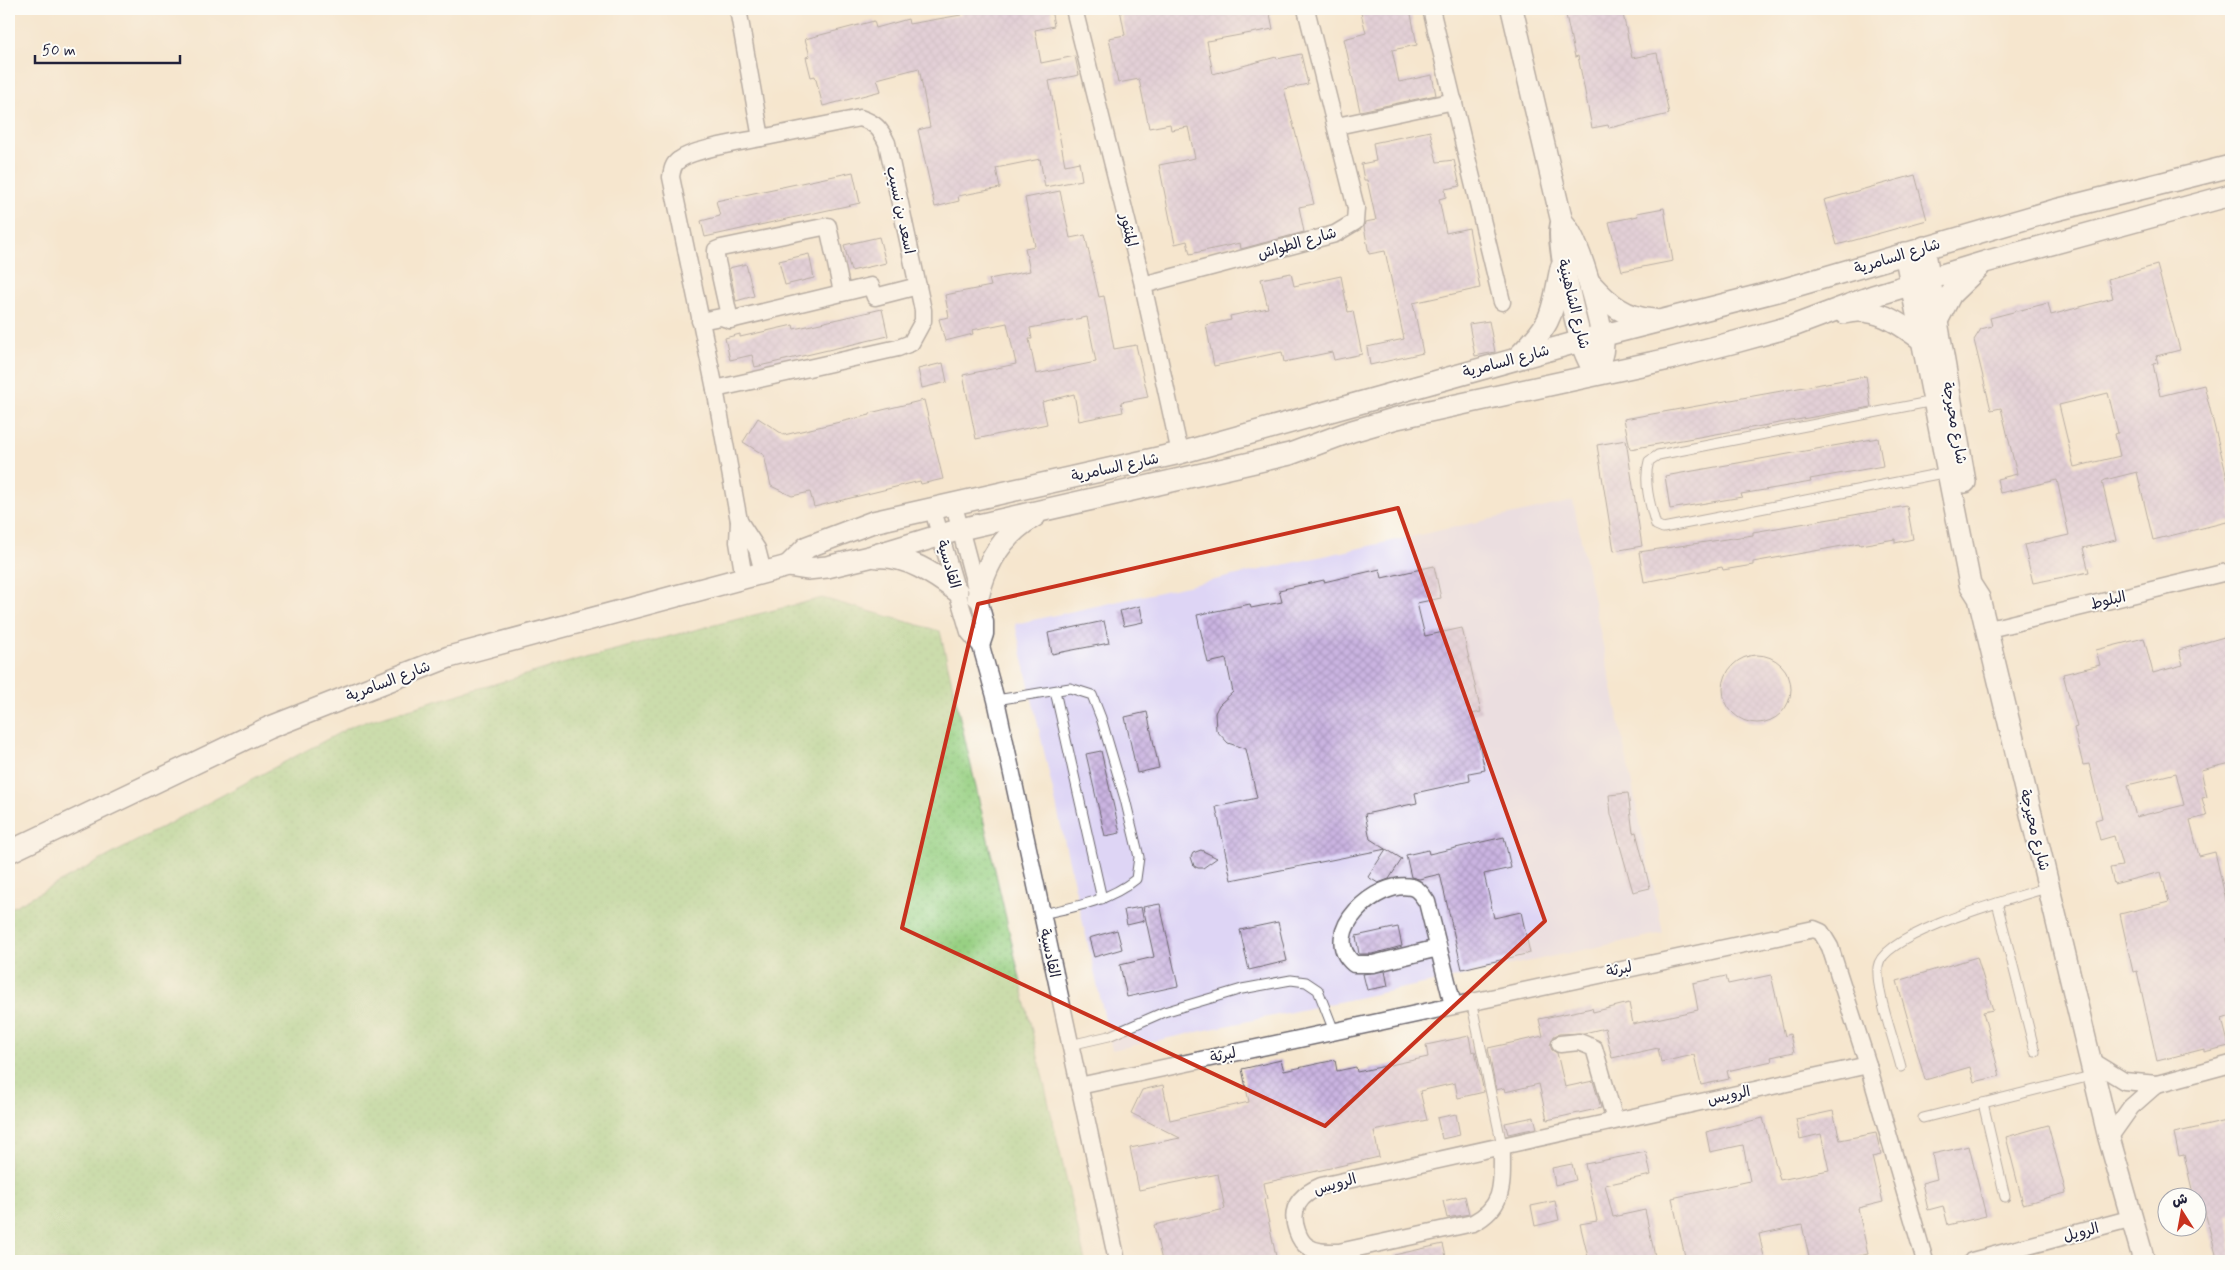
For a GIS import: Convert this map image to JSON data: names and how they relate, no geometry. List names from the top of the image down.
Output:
{
  "streets": {
    "street": [
      "اسعد بن نسيب",
      "المنثور",
      "شارع الطواش",
      "شارع السامرية",
      "شارع الشاهينية",
      "شارع محيرجة",
      "القادسية",
      "البلوط",
      "لبرثة",
      "الرويس",
      "الرويل"
    ]
  },
  "crossings": [
    ["المنثور", "شارع الطواش"],
    ["المنثور", "شارع السامرية"],
    ["شارع السامرية", "شارع الشاهينية"],
    ["شارع السامرية", "شارع محيرجة"],
    ["شارع السامرية", "القادسية"],
    ["شارع محيرجة", "البلوط"],
    ["شارع محيرجة", "الرويل"],
    ["القادسية", "لبرثة"],
    ["لبرثة", "الرويس"]
  ],
  "scale_bar": "50 m",
  "north": "top"
}
